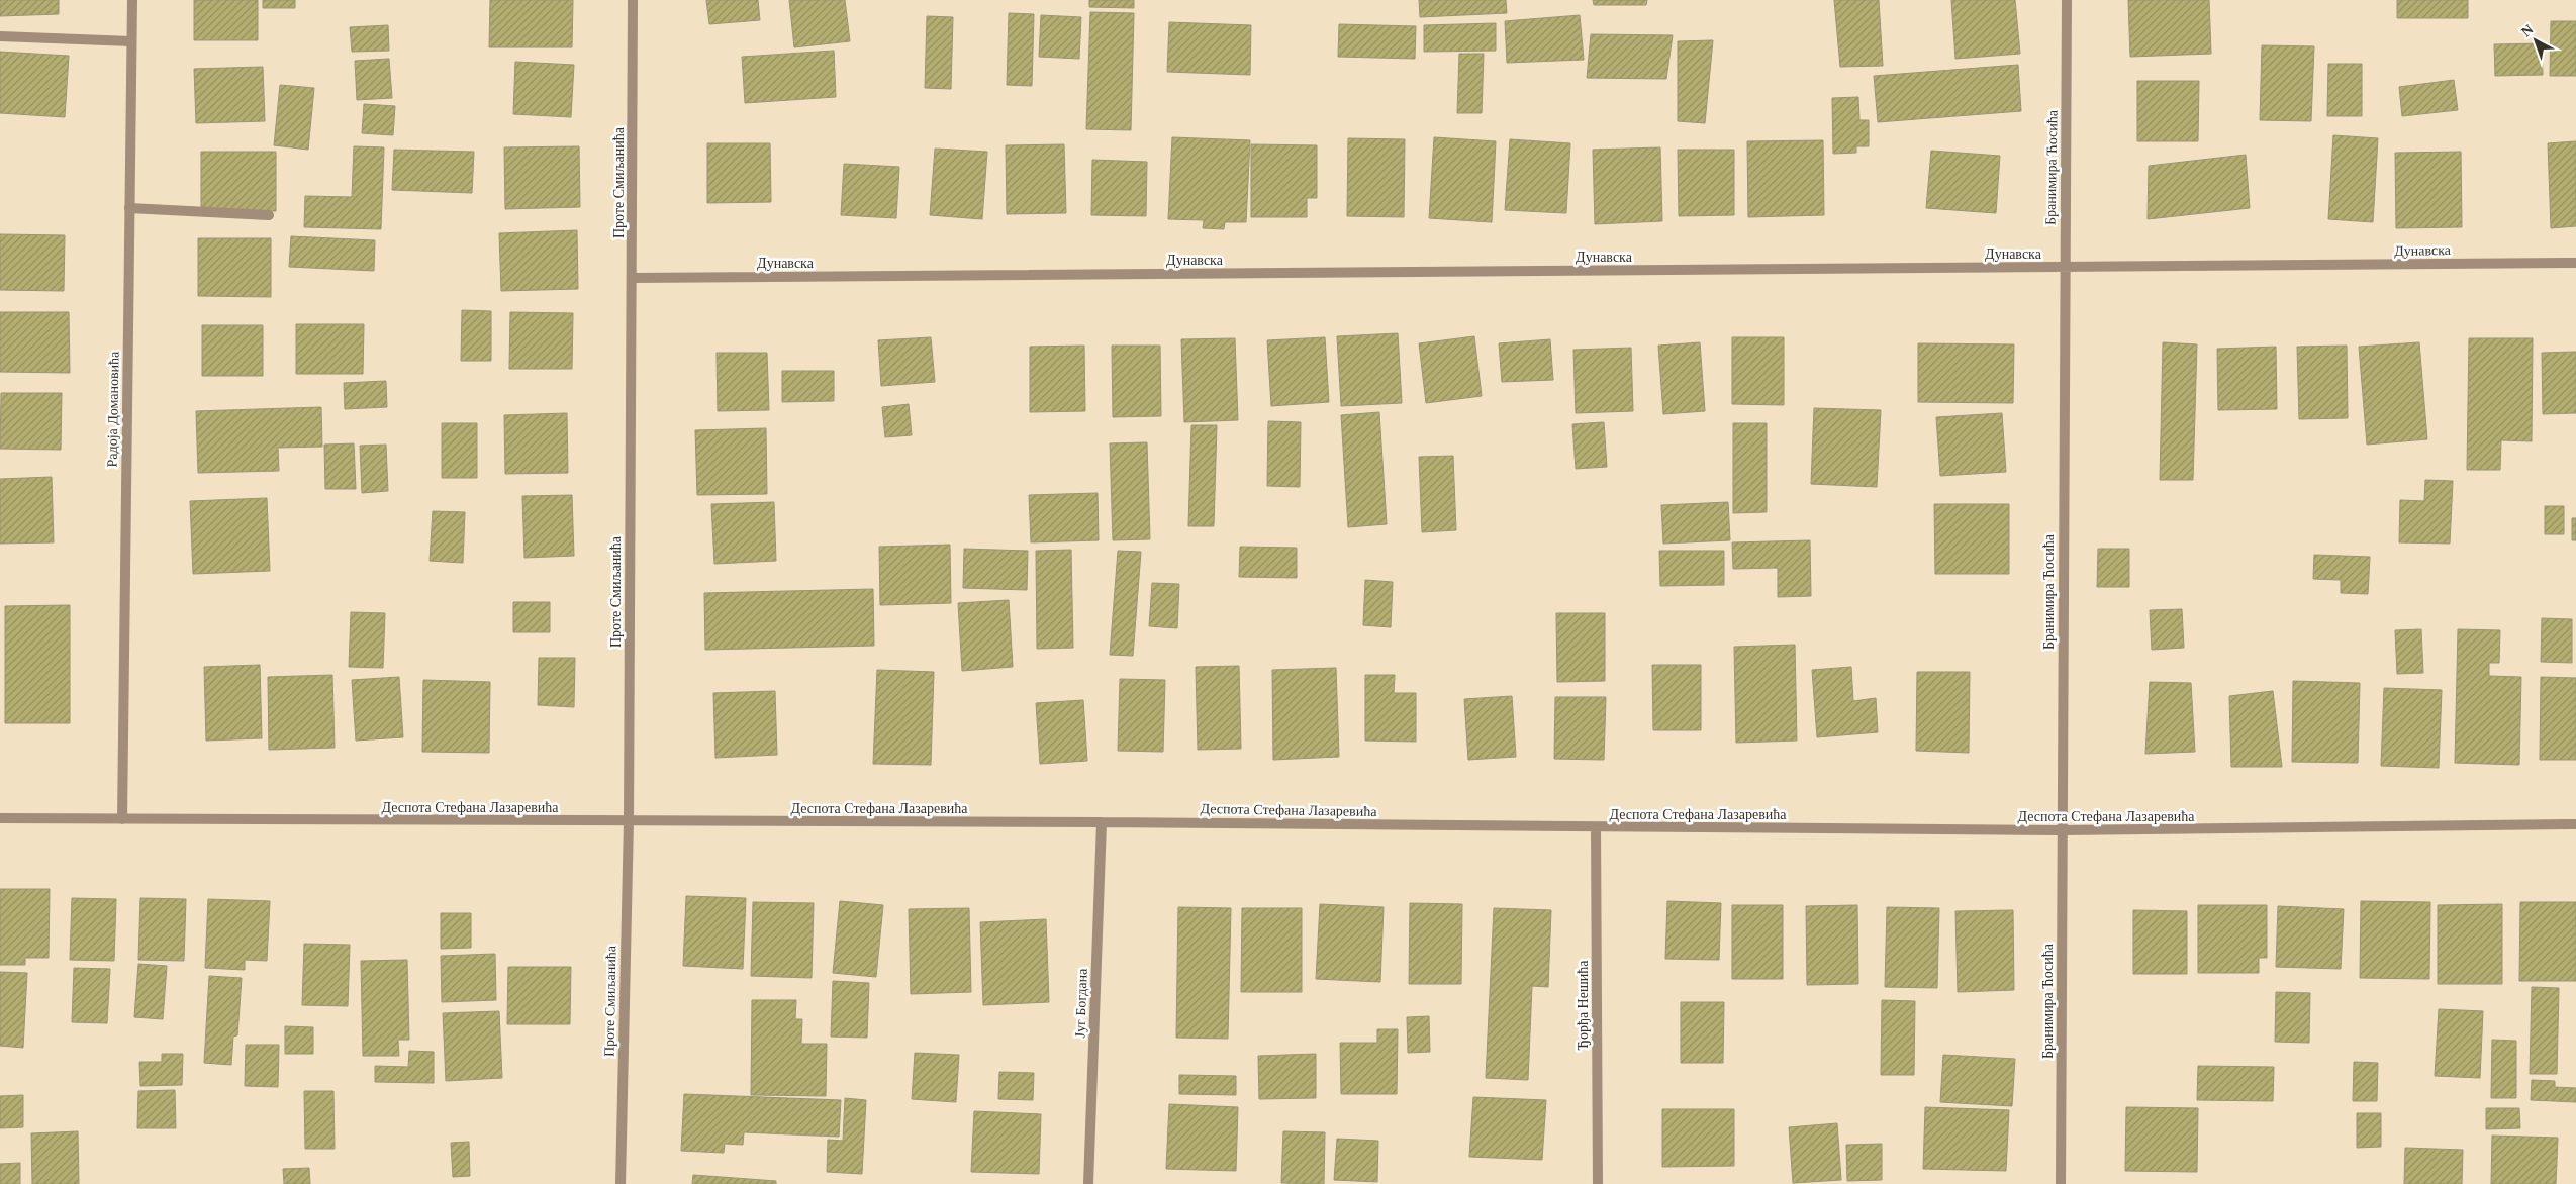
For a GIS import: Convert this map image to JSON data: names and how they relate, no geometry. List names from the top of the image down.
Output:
{
  "streets": {
    "street": [
      "Бранимира Ћосића",
      "Проте Смиљанића",
      "Дунавска",
      "Радоја Домановића",
      "Деспота Стефана Лазаревића",
      "Југ Богдана",
      "Ђорђа Нешића"
    ]
  },
  "crossings": [
    ["Бранимира Ћосића", "Дунавска"],
    ["Бранимира Ћосића", "Деспота Стефана Лазаревића"],
    ["Проте Смиљанића", "Дунавска"],
    ["Проте Смиљанића", "Деспота Стефана Лазаревића"],
    ["Радоја Домановића", "Деспота Стефана Лазаревића"],
    ["Деспота Стефана Лазаревића", "Југ Богдана"],
    ["Деспота Стефана Лазаревића", "Ђорђа Нешића"]
  ],
  "north": "top left"
}
